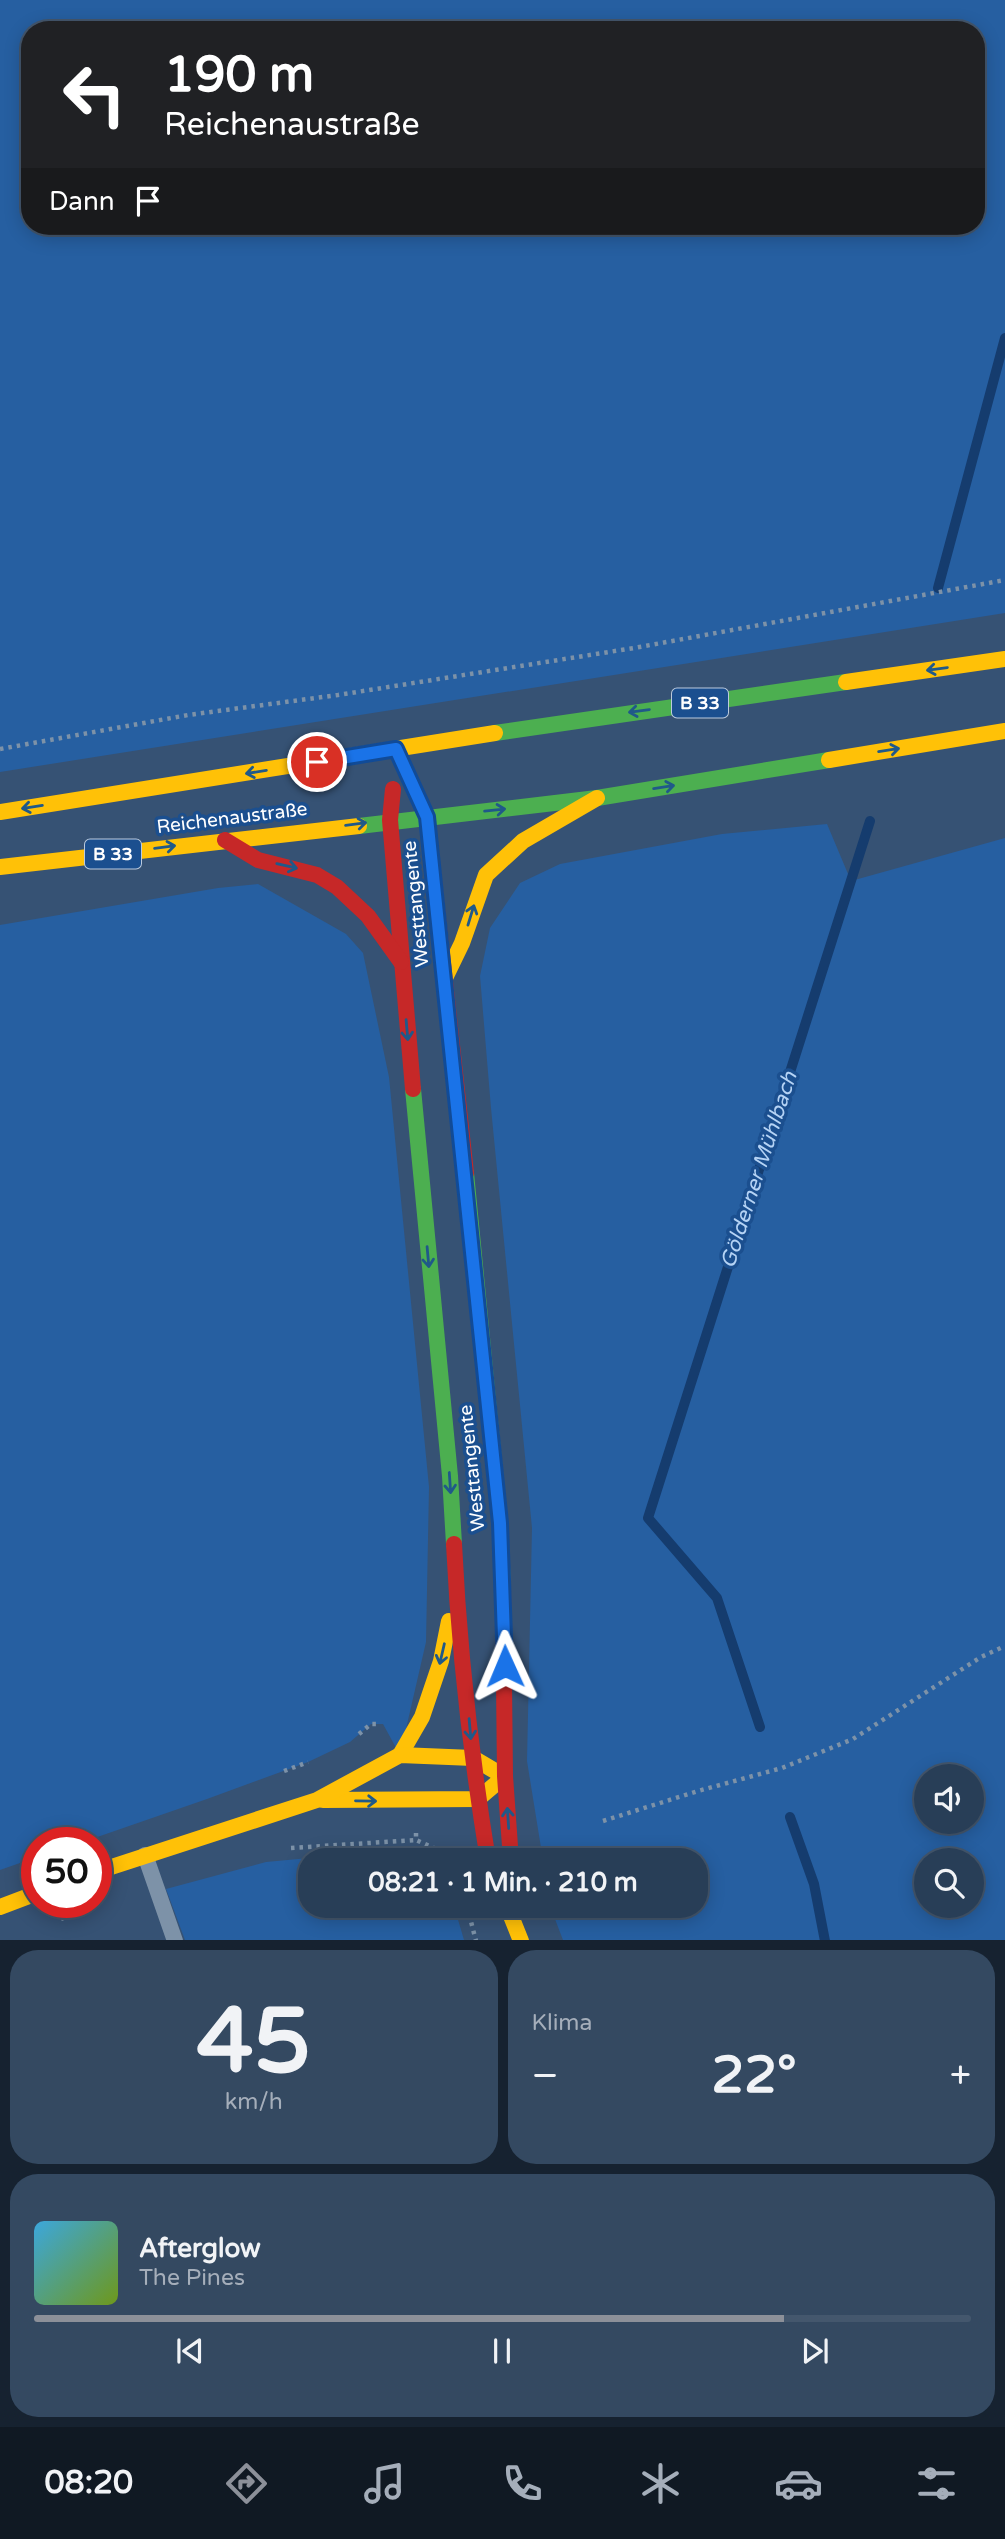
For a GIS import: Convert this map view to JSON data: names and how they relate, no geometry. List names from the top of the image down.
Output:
{
  "streets": {
    "main road": ["B 33", "Reichenaustraße", "Westtangente"]
  },
  "crossings": [
    ["B 33", "Reichenaustraße"],
    ["B 33", "Westtangente"],
    ["Reichenaustraße", "Westtangente"]
  ],
  "water": ["Gölderner Mühlbach"],
  "page": {
    "turn": ["190 m", "Reichenaustraße"],
    "then": "Dann",
    "limit": "50",
    "trip": "08:21 · 1 Min. · 210 m",
    "tile": [
      ["45", "km/h"],
      "Klima"
    ],
    "heat": ["−", "22°", "+"],
    "song": ["Afterglow", "The Pines"],
    "tabs": "08:20"
  }
}
